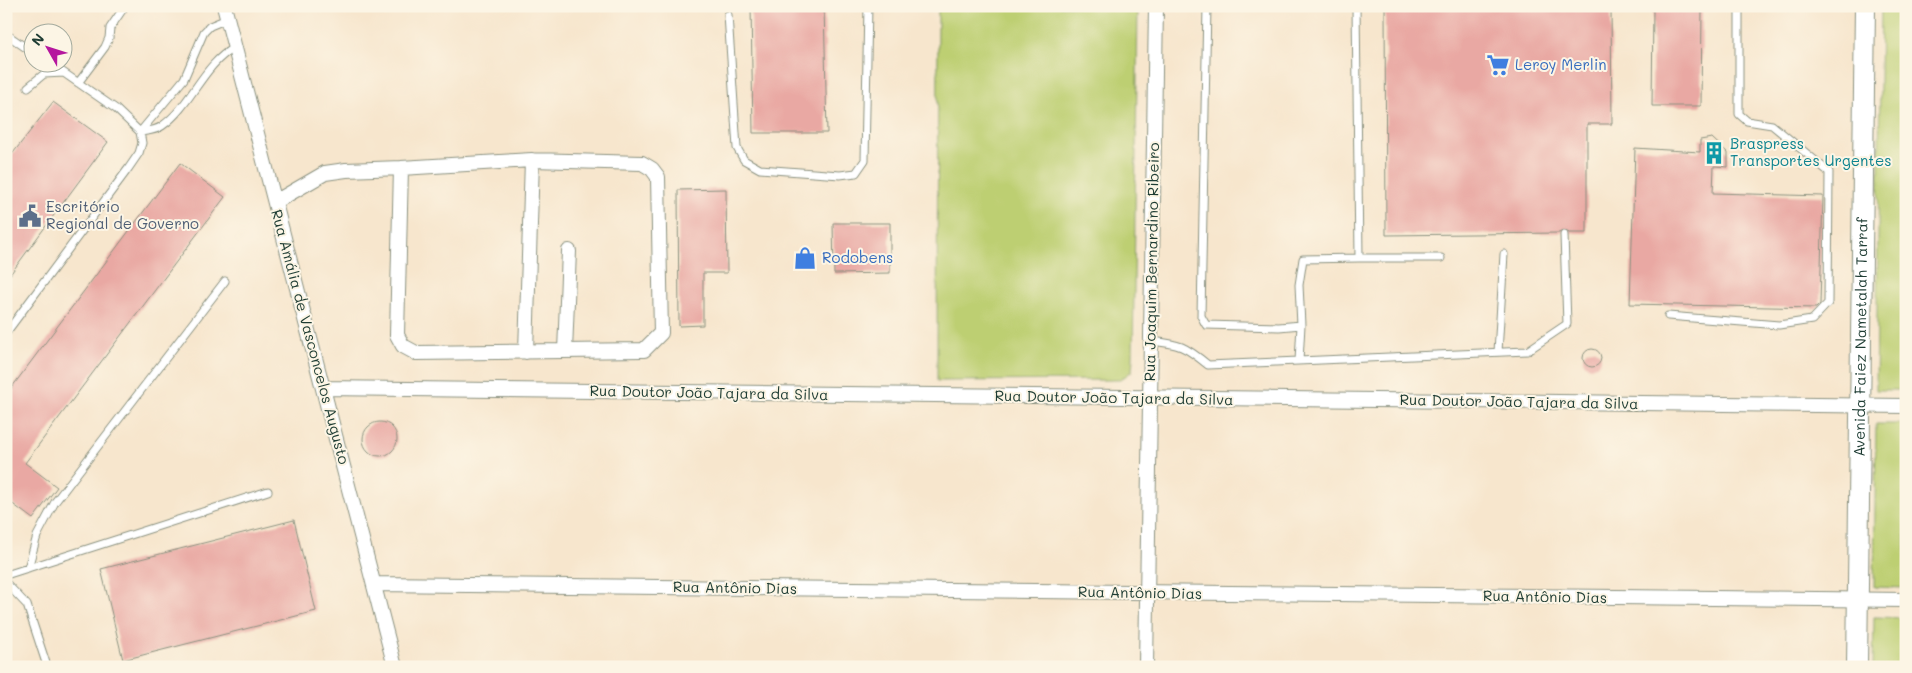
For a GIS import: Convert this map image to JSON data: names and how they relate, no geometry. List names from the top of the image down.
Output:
{
  "streets": {
    "street": [
      "Rua Joaquim Bernardino Ribeiro",
      "Rua Amália de Vasconcelos Augusto",
      "Avenida Faiez Nametalah Tarraf",
      "Rua Doutor João Tajara da Silva",
      "Rua Antônio Dias"
    ]
  },
  "crossings": [
    ["Rua Joaquim Bernardino Ribeiro", "Rua Doutor João Tajara da Silva"],
    ["Rua Joaquim Bernardino Ribeiro", "Rua Antônio Dias"],
    ["Rua Amália de Vasconcelos Augusto", "Rua Doutor João Tajara da Silva"],
    ["Rua Amália de Vasconcelos Augusto", "Rua Antônio Dias"],
    ["Avenida Faiez Nametalah Tarraf", "Rua Doutor João Tajara da Silva"],
    ["Avenida Faiez Nametalah Tarraf", "Rua Antônio Dias"]
  ],
  "places": {
    "supermarket": ["Leroy Merlin"],
    "building": ["Braspress Transportes Urgentes"],
    "public building": ["Escritório Regional de Governo"],
    "shop": ["Rodobens"]
  },
  "north": "top left"
}
